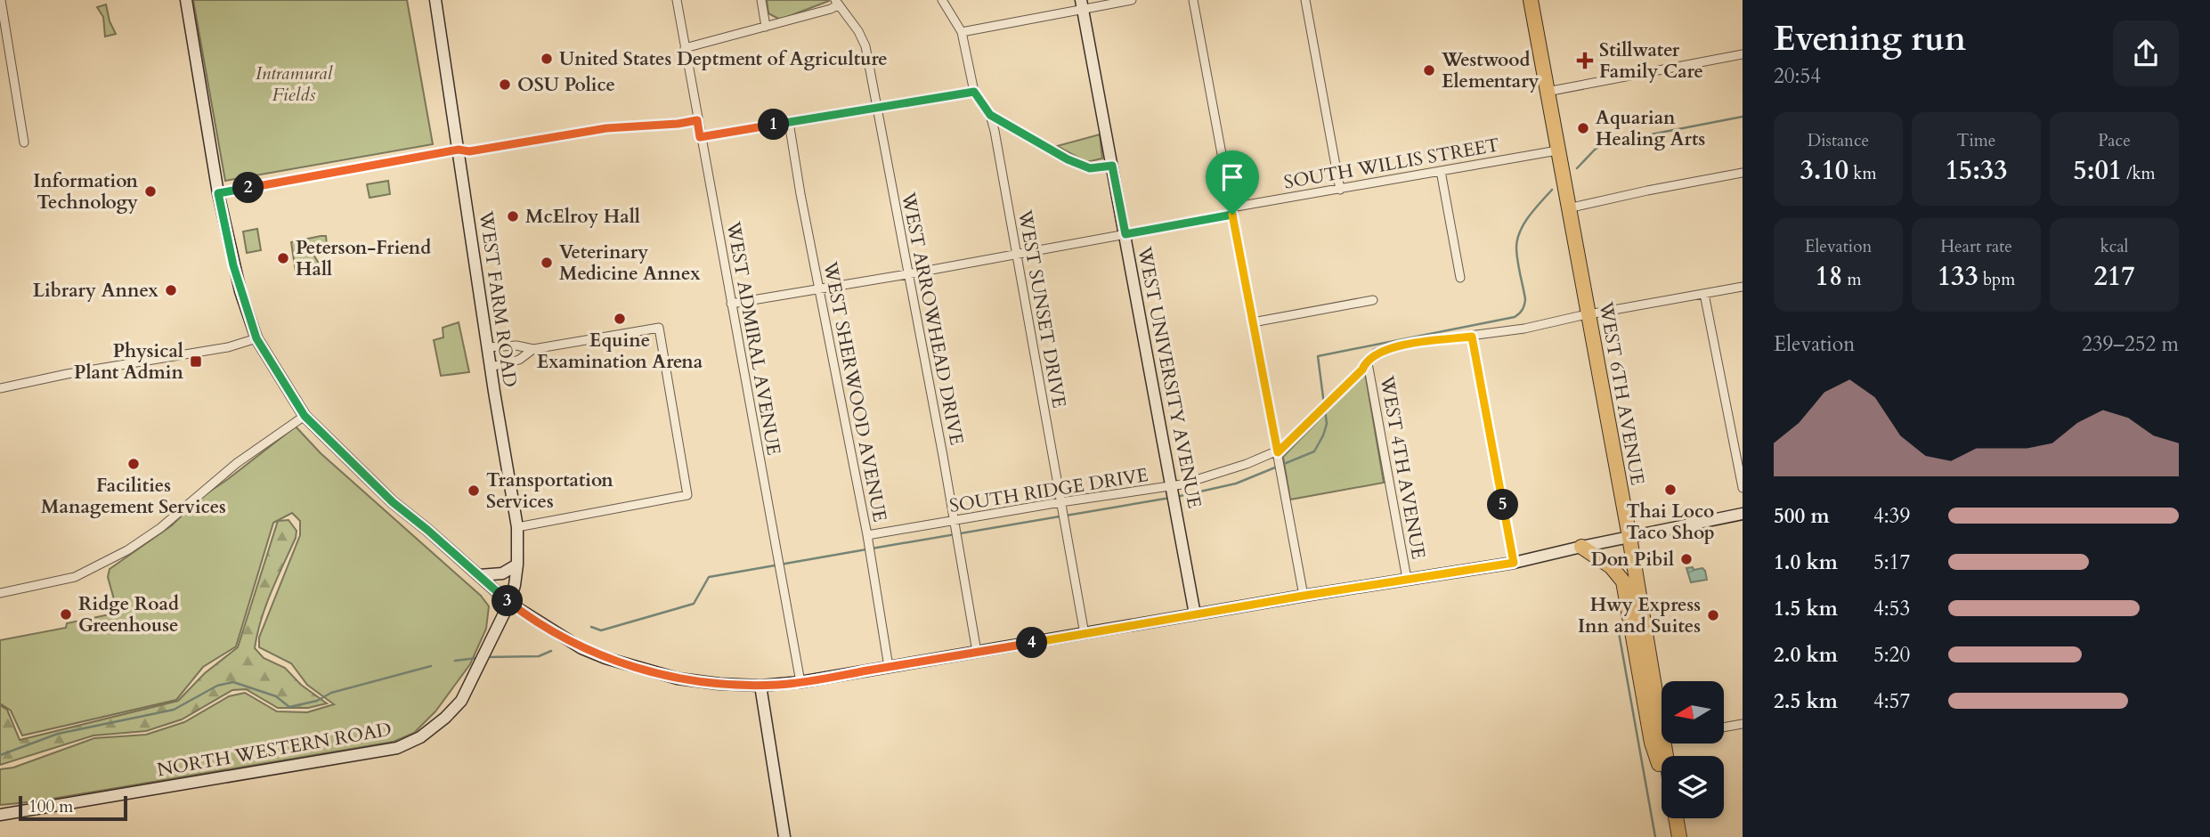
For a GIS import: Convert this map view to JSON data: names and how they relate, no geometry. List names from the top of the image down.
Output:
{
  "streets": {
    "highway": ["WEST 6TH AVENUE"],
    "main road": ["WEST FARM ROAD", "WEST UNIVERSITY AVENUE", "NORTH WESTERN ROAD"],
    "street": [
      "SOUTH WILLIS STREET",
      "WEST SUNSET DRIVE",
      "WEST ARROWHEAD DRIVE",
      "WEST ADMIRAL AVENUE",
      "WEST SHERWOOD AVENUE",
      "WEST 4TH AVENUE",
      "SOUTH RIDGE DRIVE"
    ]
  },
  "crossings": [
    ["SOUTH WILLIS STREET", "WEST SUNSET DRIVE"],
    ["SOUTH WILLIS STREET", "WEST ARROWHEAD DRIVE"],
    ["SOUTH WILLIS STREET", "WEST ADMIRAL AVENUE"],
    ["SOUTH WILLIS STREET", "WEST UNIVERSITY AVENUE"],
    ["SOUTH WILLIS STREET", "WEST SHERWOOD AVENUE"],
    ["SOUTH WILLIS STREET", "WEST 6TH AVENUE"],
    ["WEST FARM ROAD", "NORTH WESTERN ROAD"],
    ["WEST SUNSET DRIVE", "SOUTH RIDGE DRIVE"],
    ["WEST ARROWHEAD DRIVE", "SOUTH RIDGE DRIVE"],
    ["WEST UNIVERSITY AVENUE", "SOUTH RIDGE DRIVE"],
    ["WEST SHERWOOD AVENUE", "SOUTH RIDGE DRIVE"],
    ["WEST 6TH AVENUE", "SOUTH RIDGE DRIVE"],
    ["WEST 4TH AVENUE", "SOUTH RIDGE DRIVE"]
  ],
  "parks": ["Intramural Fields"],
  "places": {
    "other": [
      "United States Deptment of Agriculture",
      "Westwood Elementary",
      "OSU Police",
      "Aquarian Healing Arts",
      "Information Technology",
      "McElroy Hall",
      "Peterson-Friend Hall",
      "Veterinary Medicine Annex",
      "Library Annex",
      "Equine Examination Arena",
      "Facilities Management Services",
      "Thai Loco Taco Shop",
      "Transportation Services",
      "Don Pibil",
      "Ridge Road Greenhouse",
      "Hwy Express Inn and Suites"
    ],
    "health": ["Stillwater Family Care"],
    "transit": ["Physical Plant Admin"]
  },
  "scale_bar": "100 m",
  "north": "left",
  "page": {
    "heading": ["Evening run", "20:54"],
    "stats": [
      ["Distance", "3.10 km"],
      ["Time", "15:33"],
      ["Pace", "5:01 /km"],
      ["Elevation", "18 m"],
      ["Heart rate", "133 bpm"],
      ["kcal", "217"]
    ],
    "pins": [
      "1",
      "2",
      "5",
      "3",
      "4"
    ],
    "chart": ["Elevation", "239–252 m"],
    "list": [
      {
        "name": "500 m",
        "note": "4:39"
      },
      {
        "name": "1.0 km",
        "note": "5:17"
      },
      {
        "name": "1.5 km",
        "note": "4:53"
      },
      {
        "name": "2.0 km",
        "note": "5:20"
      },
      {
        "name": "2.5 km",
        "note": "4:57"
      }
    ],
    "scale": "100 m"
  }
}
